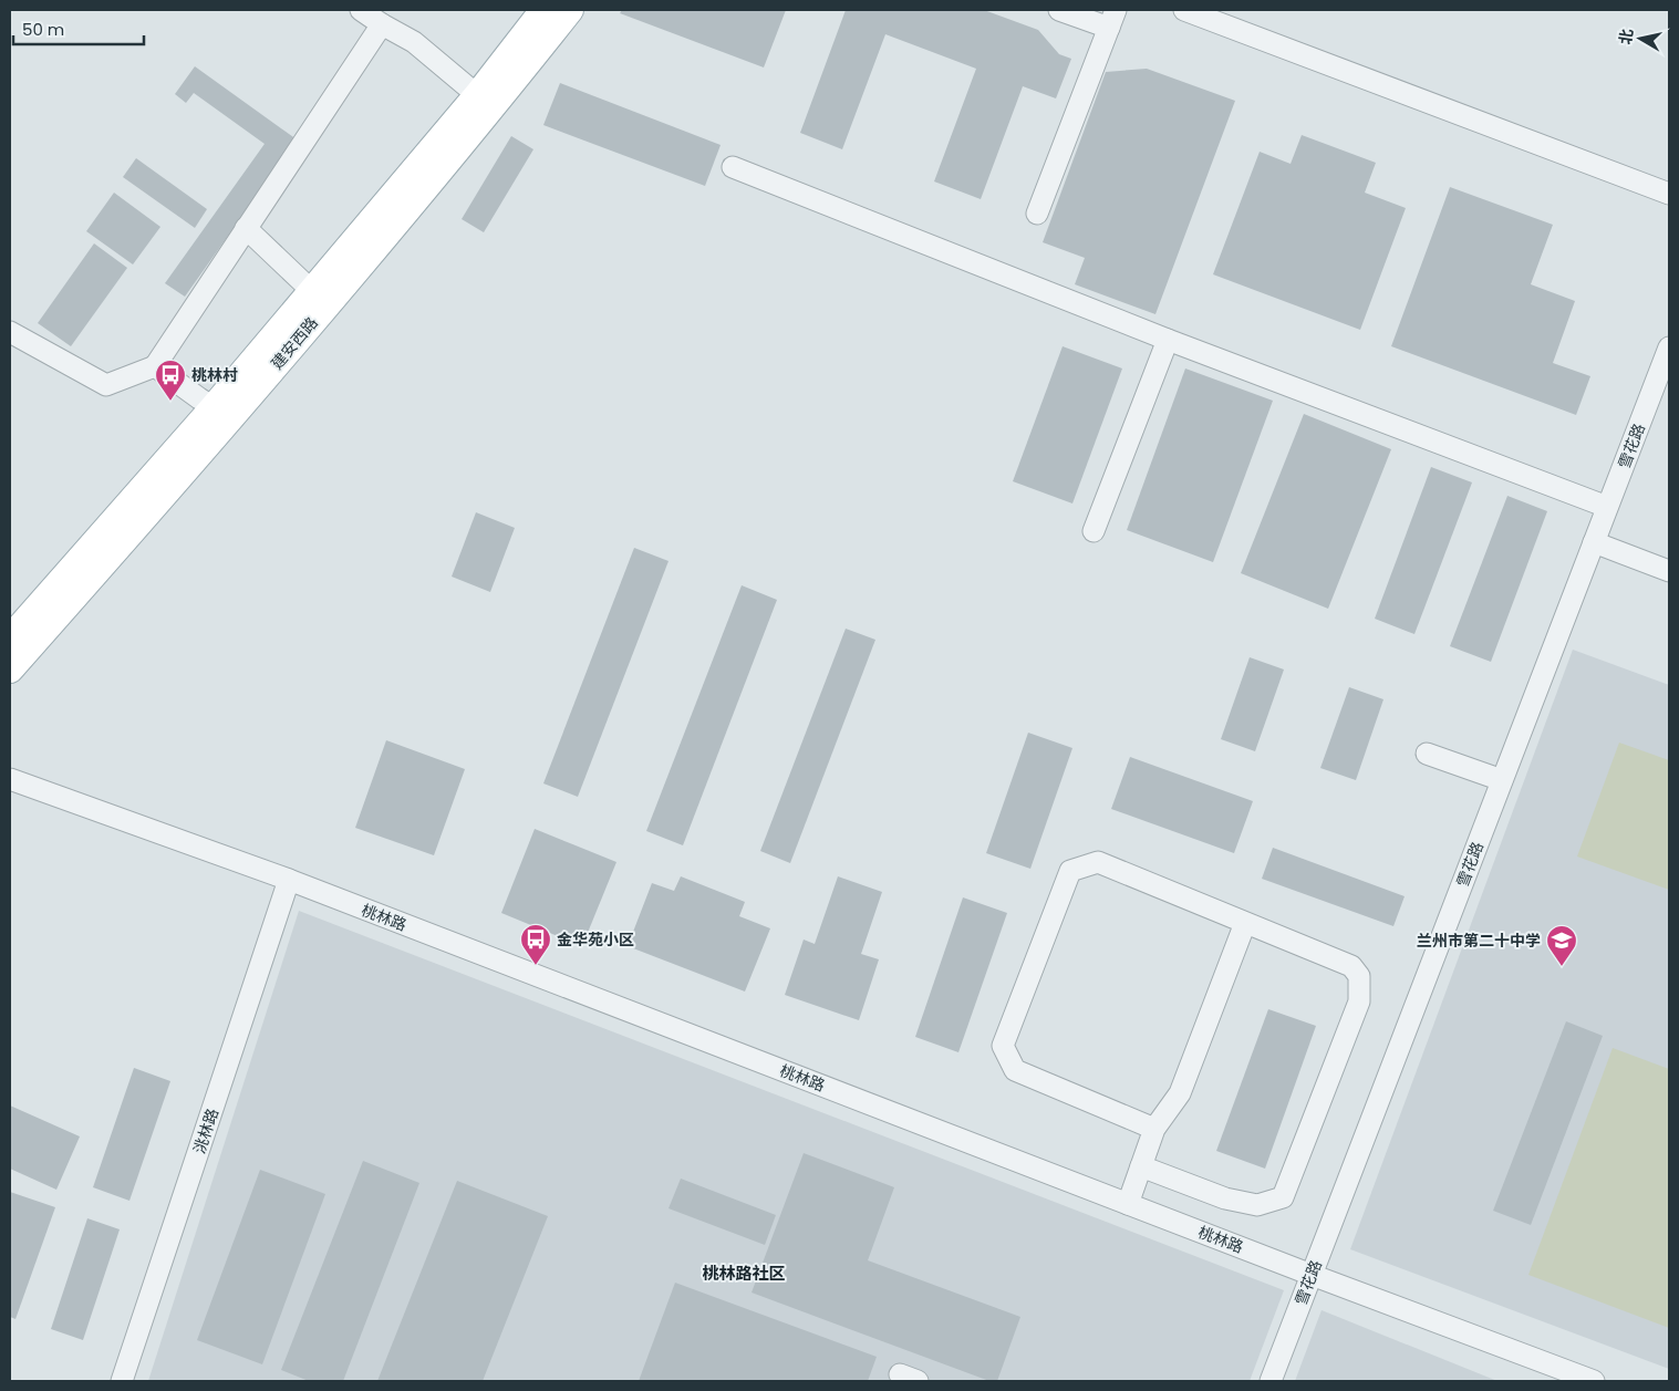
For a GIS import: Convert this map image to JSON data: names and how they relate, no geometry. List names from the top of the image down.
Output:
{
  "streets": {
    "main road": ["建安西路"],
    "street": ["雪花路", "桃林路", "洮林路"]
  },
  "crossings": [
    ["雪花路", "桃林路"],
    ["桃林路", "洮林路"]
  ],
  "districts": ["桃林路社区"],
  "places": {
    "bus stop": ["桃林村", "金华苑小区"],
    "school or university": ["兰州市第二十中学"]
  },
  "scale_bar": "50 m",
  "north": "left"
}
